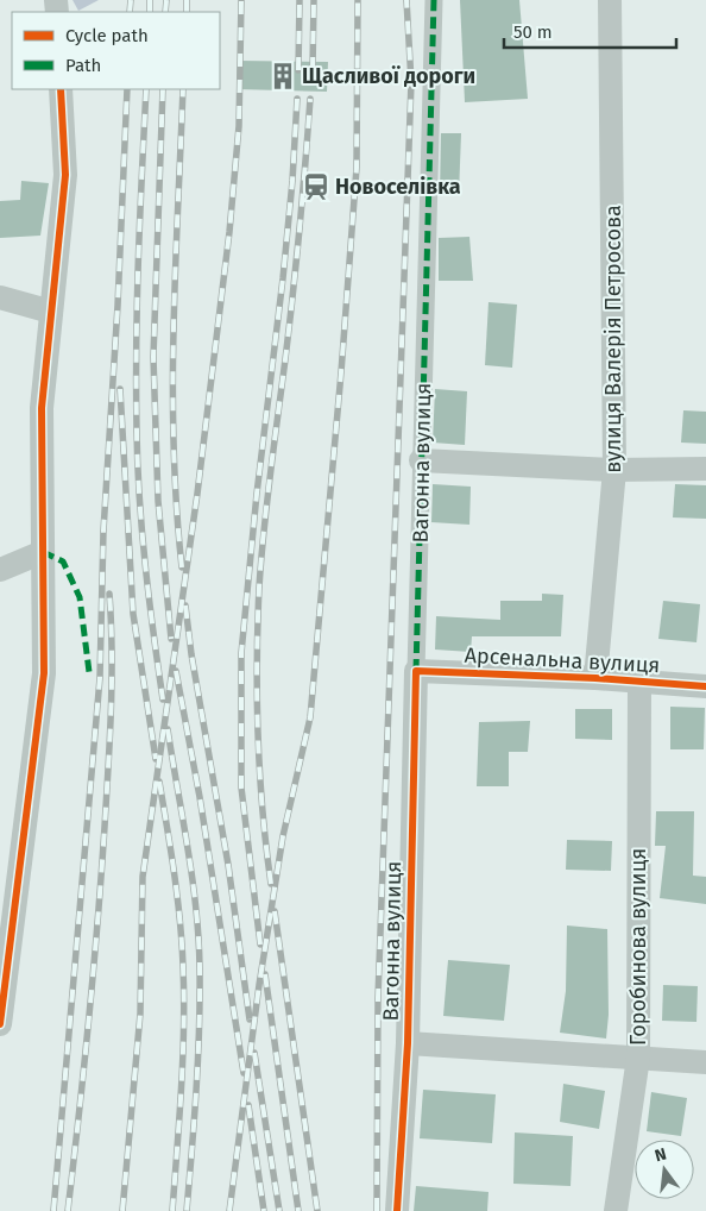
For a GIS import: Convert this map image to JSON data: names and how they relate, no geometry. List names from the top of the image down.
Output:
{
  "streets": {
    "street": [
      "вулиця Валерія Петросова",
      "Вагонна вулиця",
      "Арсенальна вулиця",
      "Горобинова вулиця"
    ]
  },
  "crossings": [
    ["вулиця Валерія Петросова", "Арсенальна вулиця"],
    ["Вагонна вулиця", "Арсенальна вулиця"],
    ["Арсенальна вулиця", "Горобинова вулиця"]
  ],
  "places": {
    "building": ["Щасливої дороги"],
    "station": ["Новоселівка"]
  },
  "legend": ["Cycle path", "Path"],
  "scale_bar": "50 m",
  "north": "top"
}
